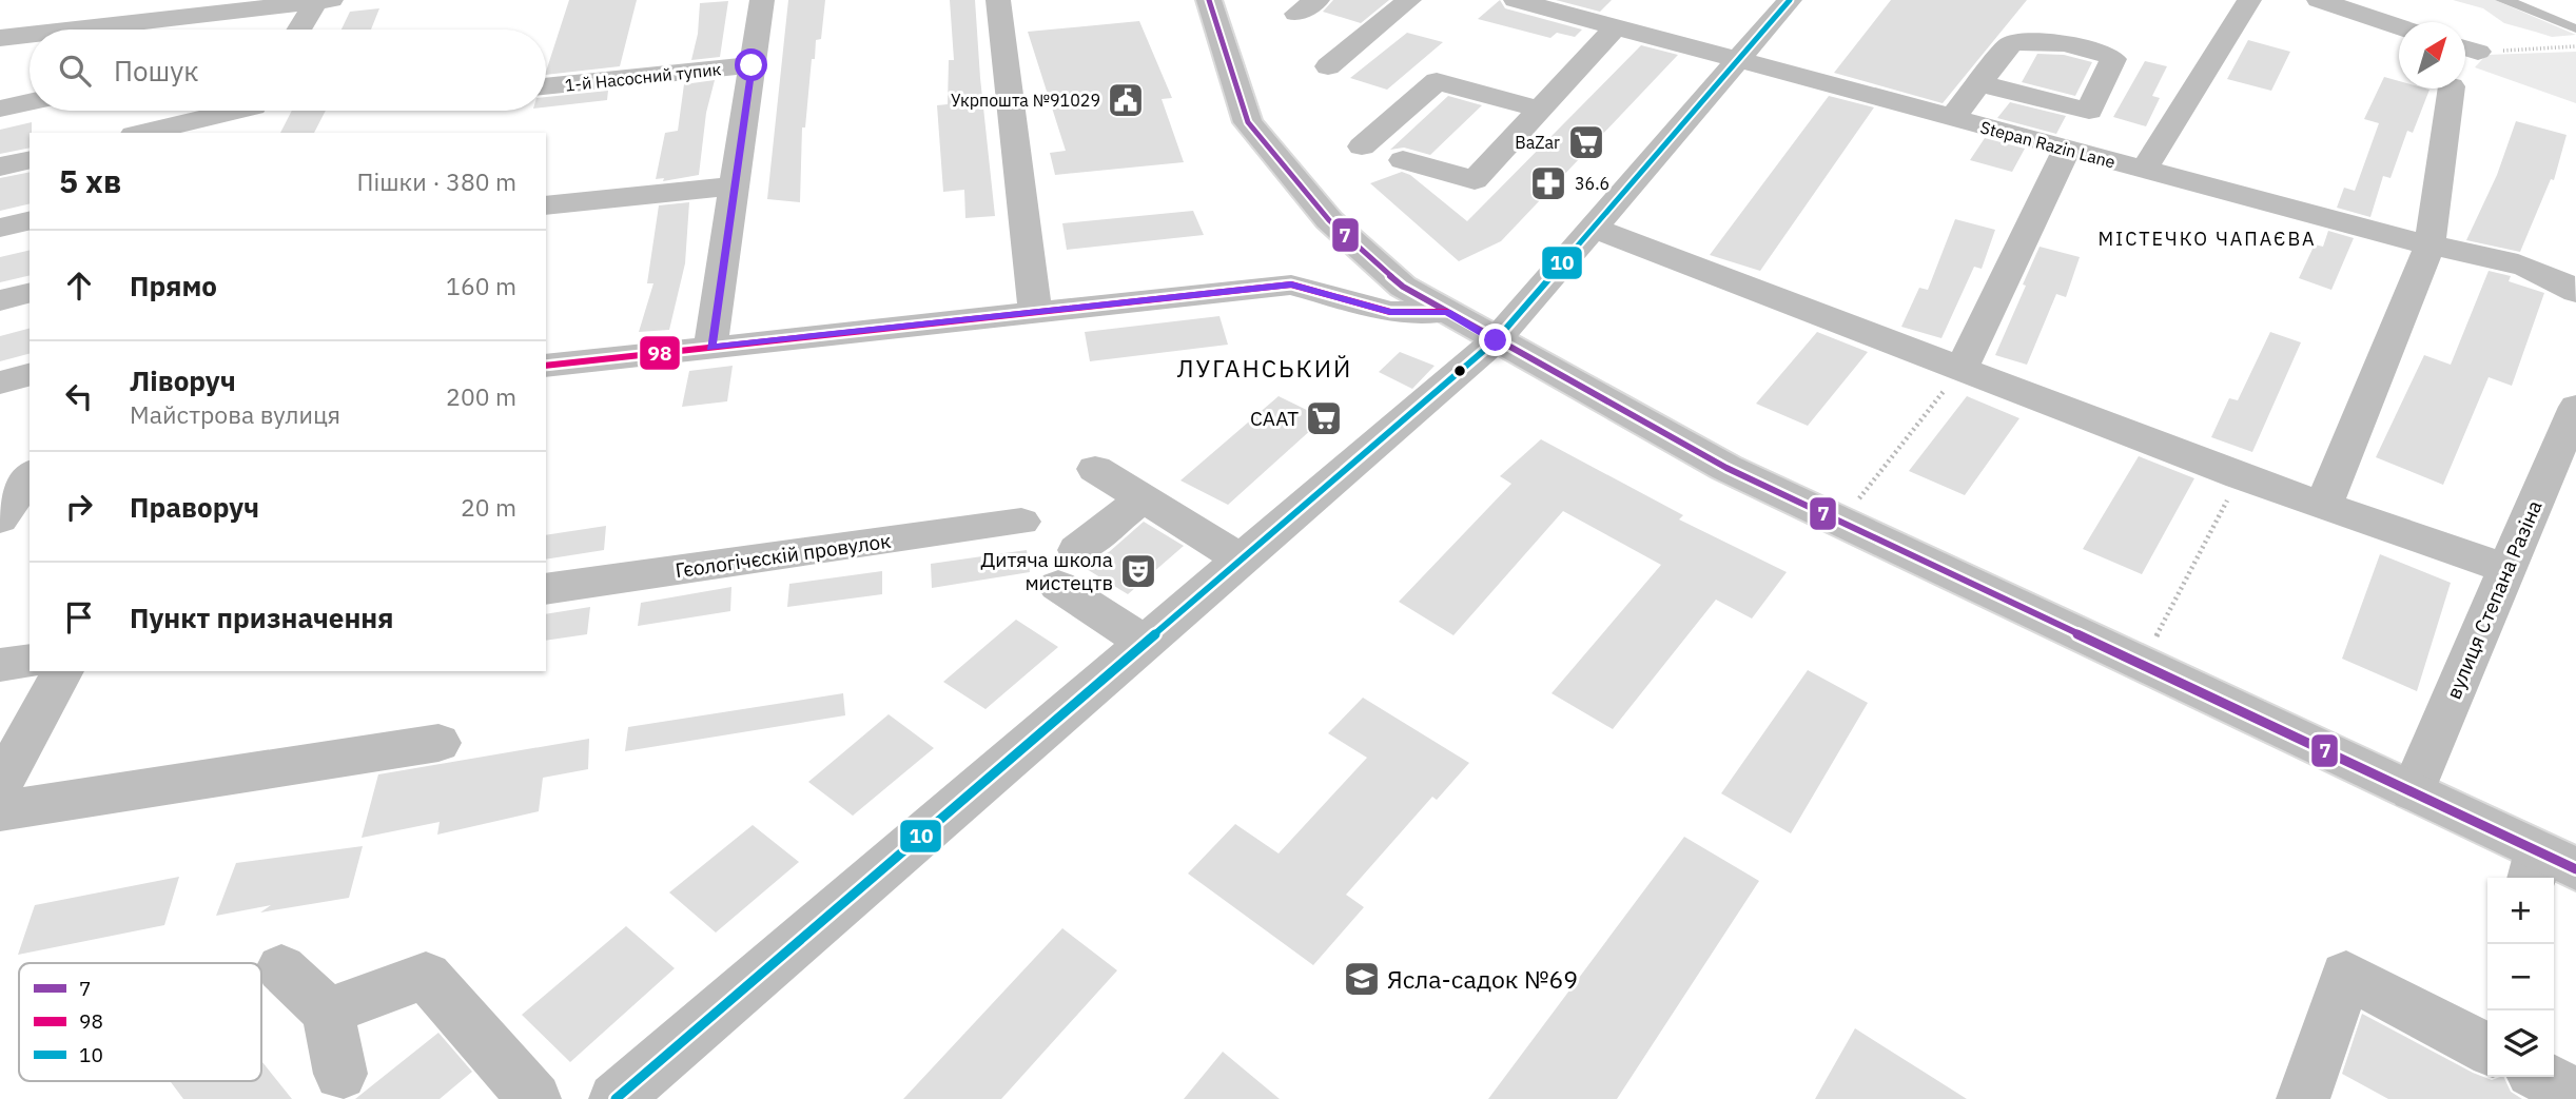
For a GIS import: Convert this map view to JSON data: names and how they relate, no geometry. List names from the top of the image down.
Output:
{
  "streets": {
    "street": [
      "1-й Насосний тупик",
      "Stepan Razin Lane",
      "Гєологічєскій провулок",
      "вулиця Степана Разіна"
    ]
  },
  "districts": ["МІСТЕЧКО ЧАПАЄВА", "ЛУГАНСЬКИЙ"],
  "places": {
    "public building": ["Укрпошта №91029"],
    "supermarket": ["BaZar", "СААТ"],
    "pharmacy": ["36.6"],
    "theatre": ["Дитяча школа мистецтв"],
    "school or university": ["Ясла-садок №69"]
  },
  "lines": ["transit line 7", "transit line 10", "transit line 98"],
  "legend": ["7", "98", "10"],
  "north": "top right",
  "page": {
    "search": "Пошук",
    "heading": ["5 хв", "Пішки · 380 m"],
    "list": [
      ["Прямо", "160 m"],
      ["Ліворуч", "Майстрова вулиця", "200 m"],
      ["Праворуч", "20 m"],
      "Пункт призначення"
    ],
    "map_buttons": ["+", "−"]
  }
}
